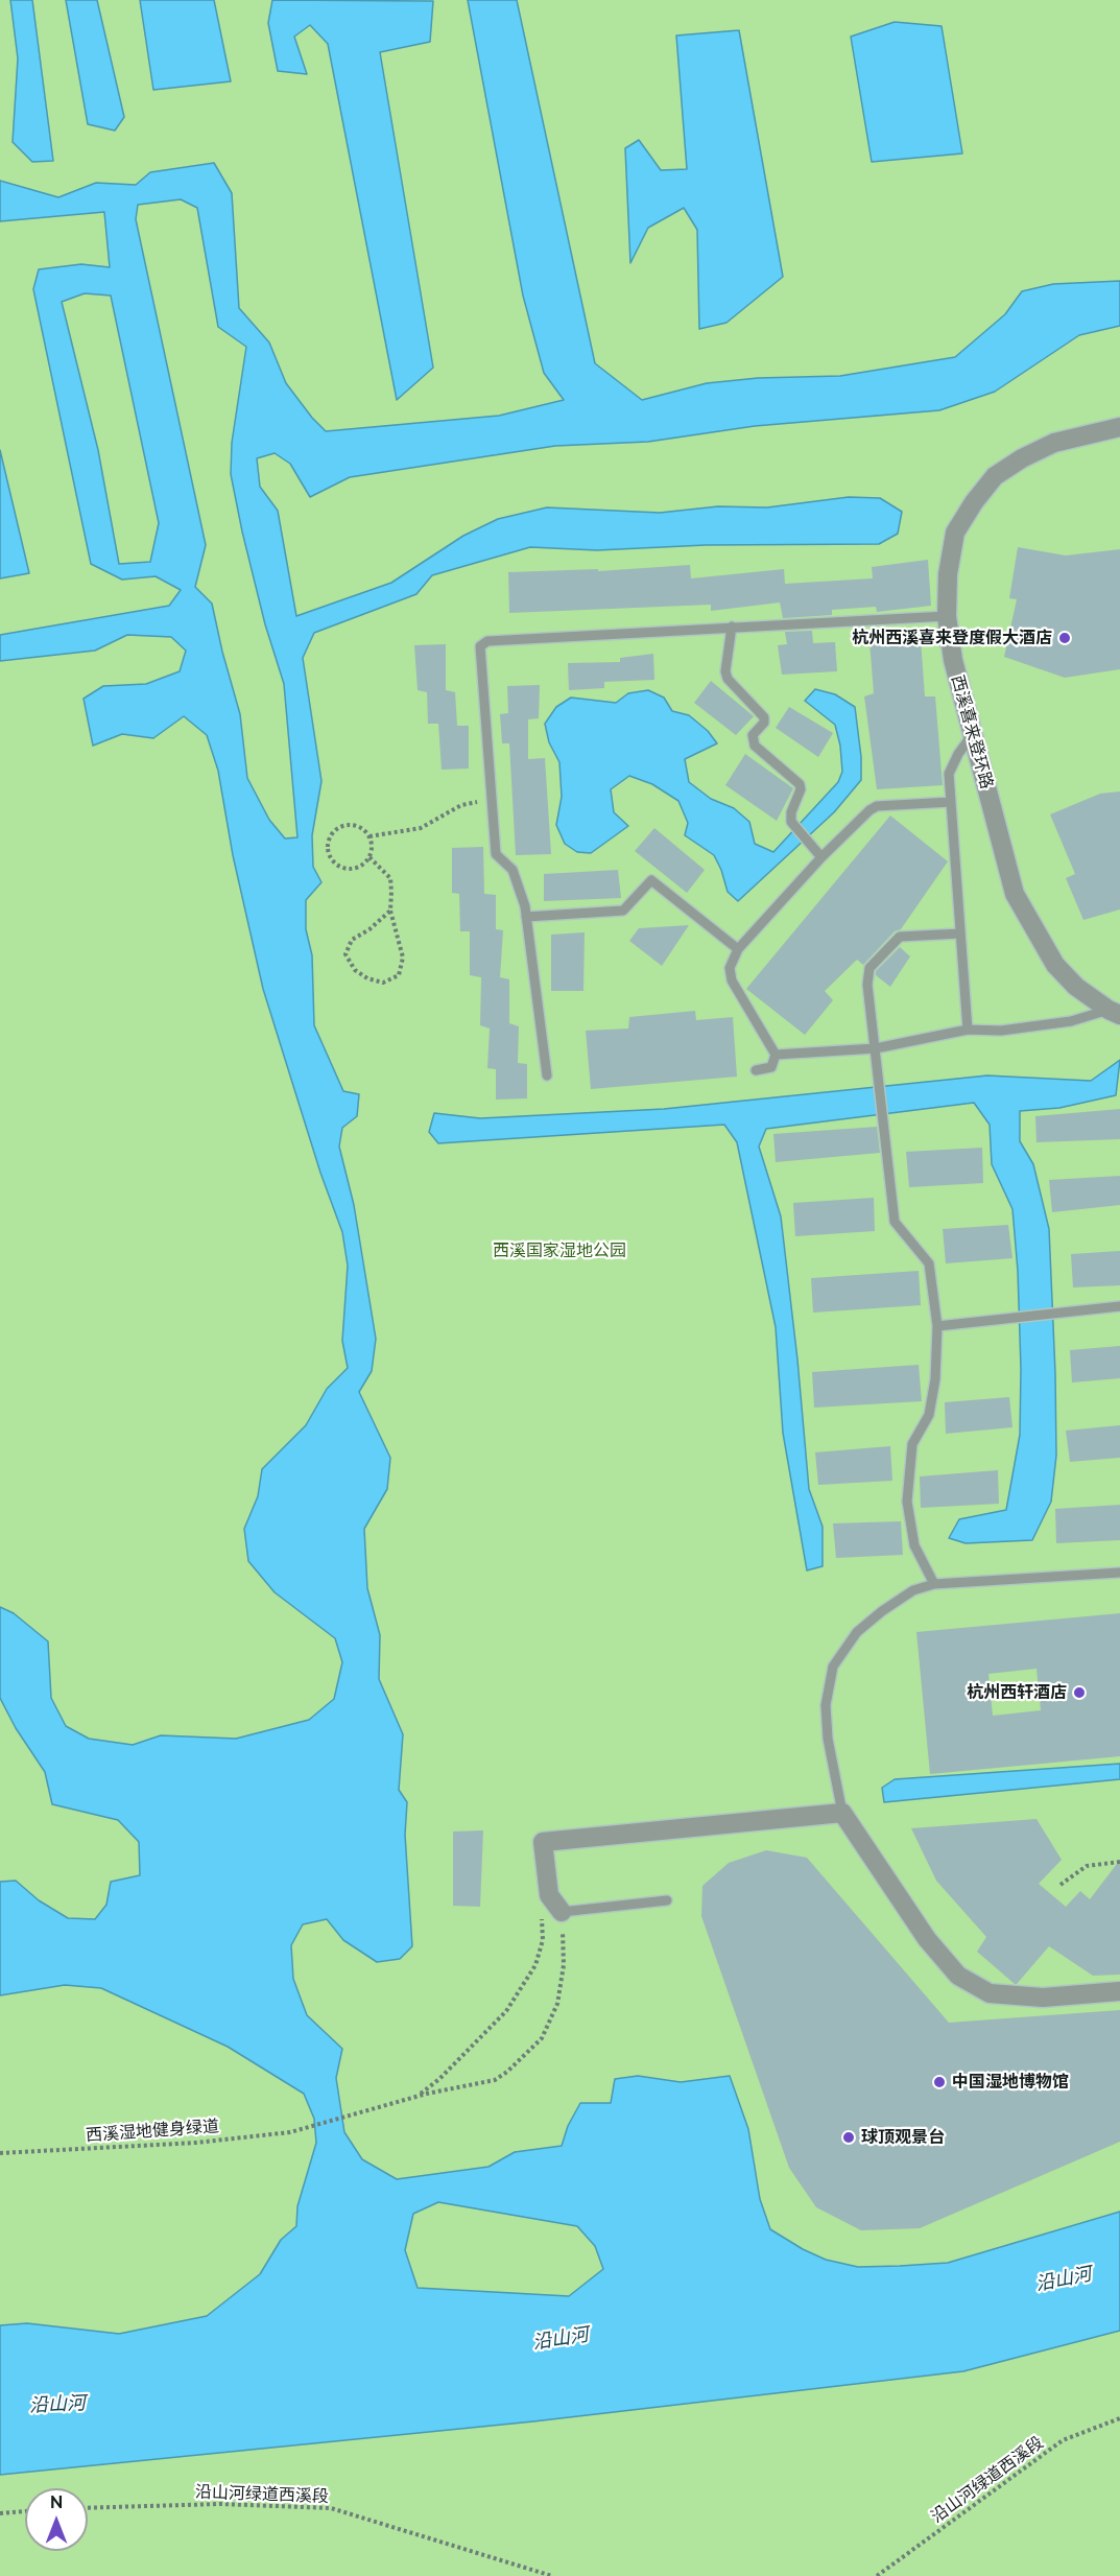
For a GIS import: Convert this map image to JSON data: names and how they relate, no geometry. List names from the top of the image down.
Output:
{
  "streets": {
    "street": ["西溪喜来登环路"],
    "path": ["西溪湿地健身绿道", "沿山河绿道西溪段"]
  },
  "water": ["沿山河"],
  "parks": ["西溪国家湿地公园"],
  "places": [
    "杭州西溪喜来登度假大酒店",
    "杭州西轩酒店",
    "中国湿地博物馆",
    "球顶观景台"
  ],
  "north": "top"
}
